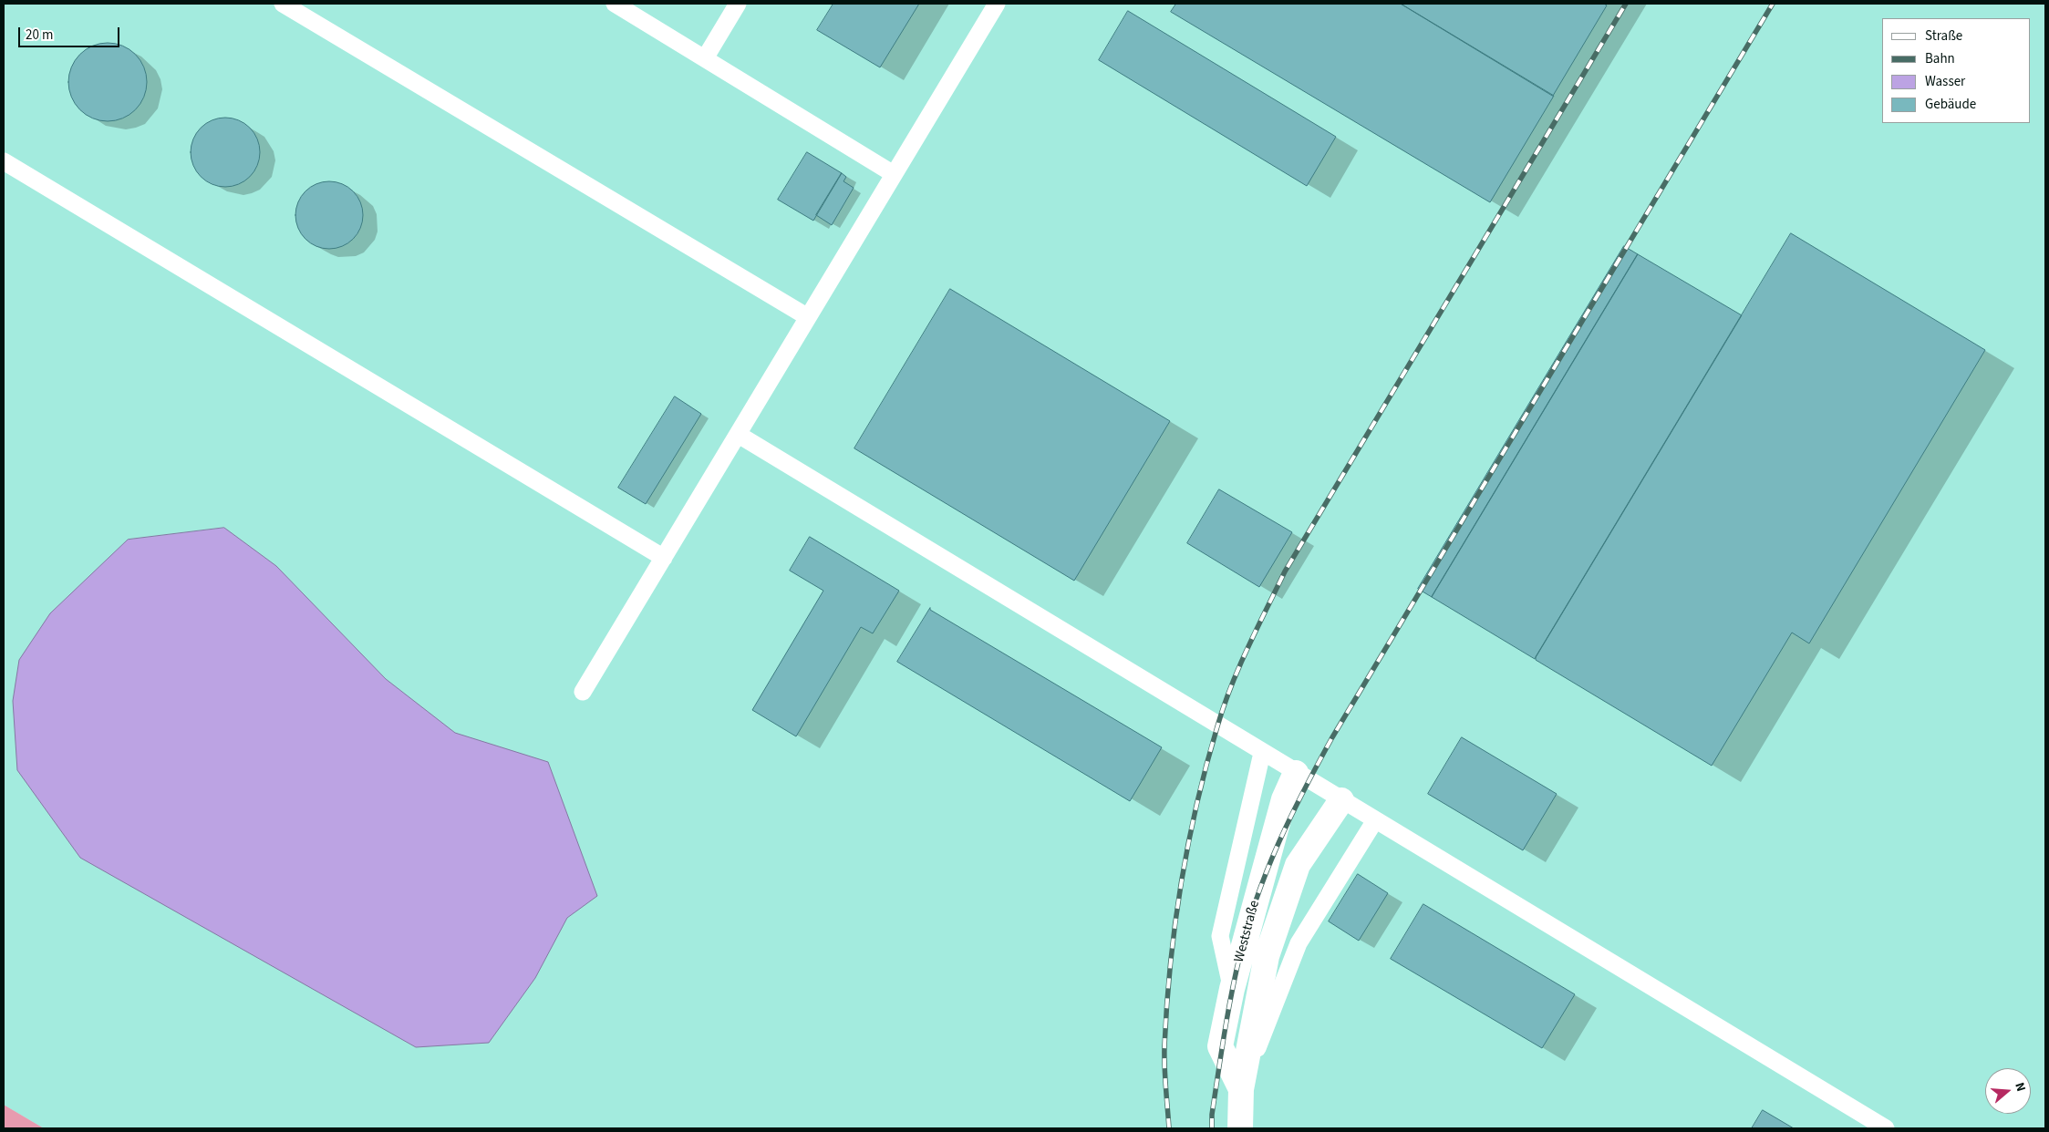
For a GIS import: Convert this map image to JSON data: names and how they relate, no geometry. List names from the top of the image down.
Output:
{
  "streets": {
    "street": ["Weststraße"]
  },
  "legend": [
    "Straße",
    "Bahn",
    "Wasser",
    "Gebäude"
  ],
  "scale_bar": "20 m",
  "north": "right"
}
